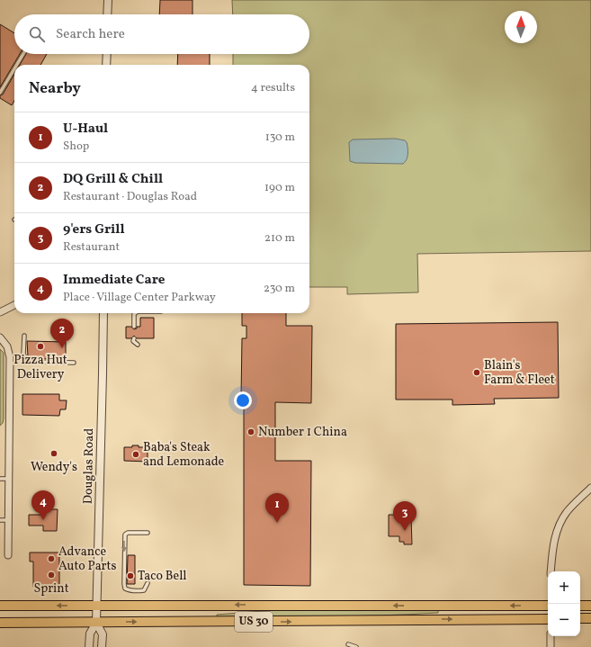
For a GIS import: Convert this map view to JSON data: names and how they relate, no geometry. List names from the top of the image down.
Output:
{
  "streets": {
    "main road": ["US 30"],
    "street": ["Douglas Road"]
  },
  "crossings": [
    ["Douglas Road", "US 30"]
  ],
  "places": [
    "Pizza Hut Delivery",
    "Blain's Farm & Fleet",
    "Number 1 China",
    "Wendy's",
    "Baba's Steak and Lemonade",
    "Advance Auto Parts",
    "Sprint",
    "Taco Bell"
  ],
  "north": "top",
  "page": {
    "search": "Search here",
    "heading": ["Nearby", "4 results"],
    "list": [
      {
        "mark": "1",
        "name": "U-Haul",
        "note": "Shop",
        "value": "130 m"
      },
      {
        "mark": "2",
        "name": "DQ Grill & Chill",
        "note": "Restaurant · Douglas Road",
        "value": "190 m"
      },
      {
        "mark": "3",
        "name": "9'ers Grill",
        "note": "Restaurant",
        "value": "210 m"
      },
      {
        "mark": "4",
        "name": "Immediate Care",
        "note": "Place · Village Center Parkway",
        "value": "230 m"
      }
    ],
    "pins": [
      "2",
      "4",
      "1",
      "3"
    ],
    "map_buttons": ["+", "−"]
  }
}
